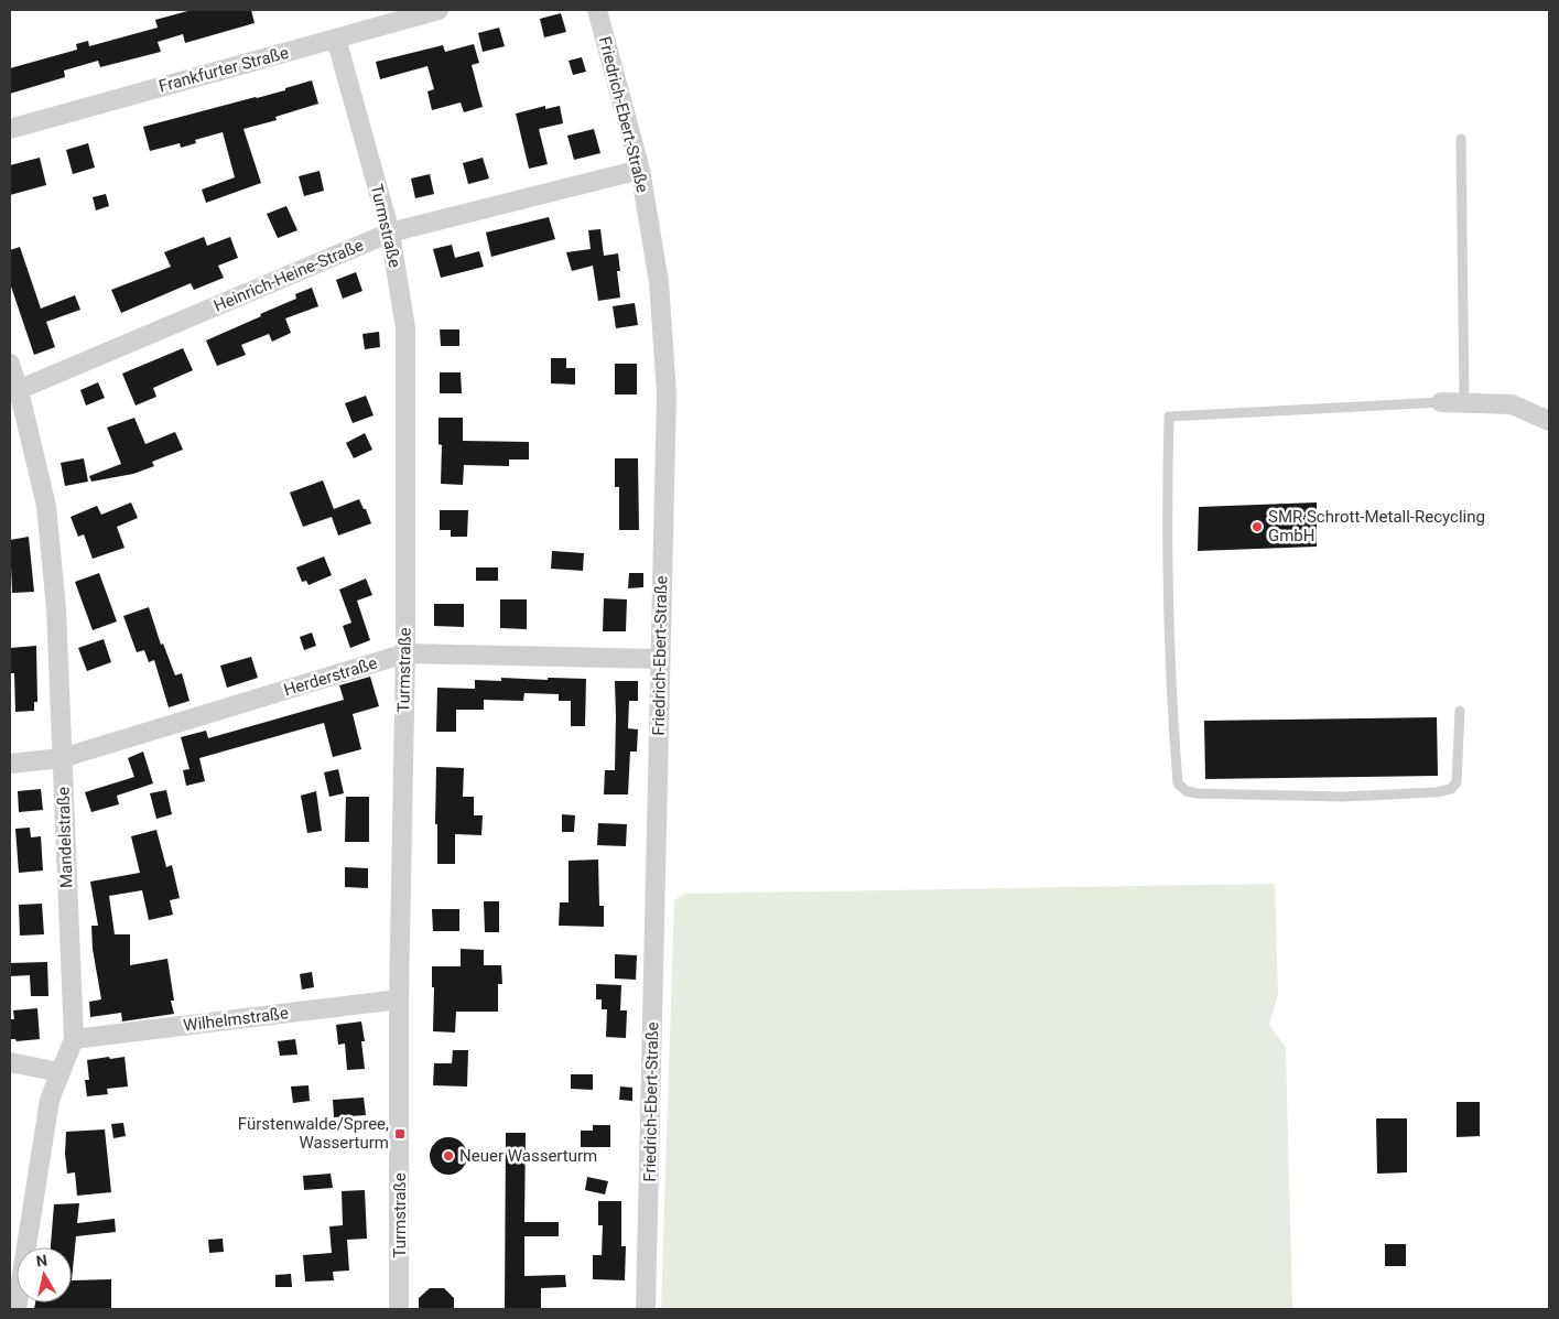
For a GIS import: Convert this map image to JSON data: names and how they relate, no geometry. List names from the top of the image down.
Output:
{
  "streets": {
    "street": [
      "Frankfurter Straße",
      "Friedrich-Ebert-Straße",
      "Turmstraße",
      "Heinrich-Heine-Straße",
      "Herderstraße",
      "Mandelstraße",
      "Wilhelmstraße"
    ]
  },
  "crossings": [
    ["Frankfurter Straße", "Turmstraße"],
    ["Friedrich-Ebert-Straße", "Heinrich-Heine-Straße"],
    ["Friedrich-Ebert-Straße", "Herderstraße"],
    ["Turmstraße", "Heinrich-Heine-Straße"],
    ["Turmstraße", "Herderstraße"],
    ["Turmstraße", "Wilhelmstraße"],
    ["Heinrich-Heine-Straße", "Mandelstraße"],
    ["Herderstraße", "Mandelstraße"],
    ["Mandelstraße", "Wilhelmstraße"]
  ],
  "places": {
    "other": ["SMR Schrott-Metall-Recycling GmbH", "Neuer Wasserturm"],
    "transit": ["Fürstenwalde/Spree, Wasserturm"]
  },
  "north": "top"
}
